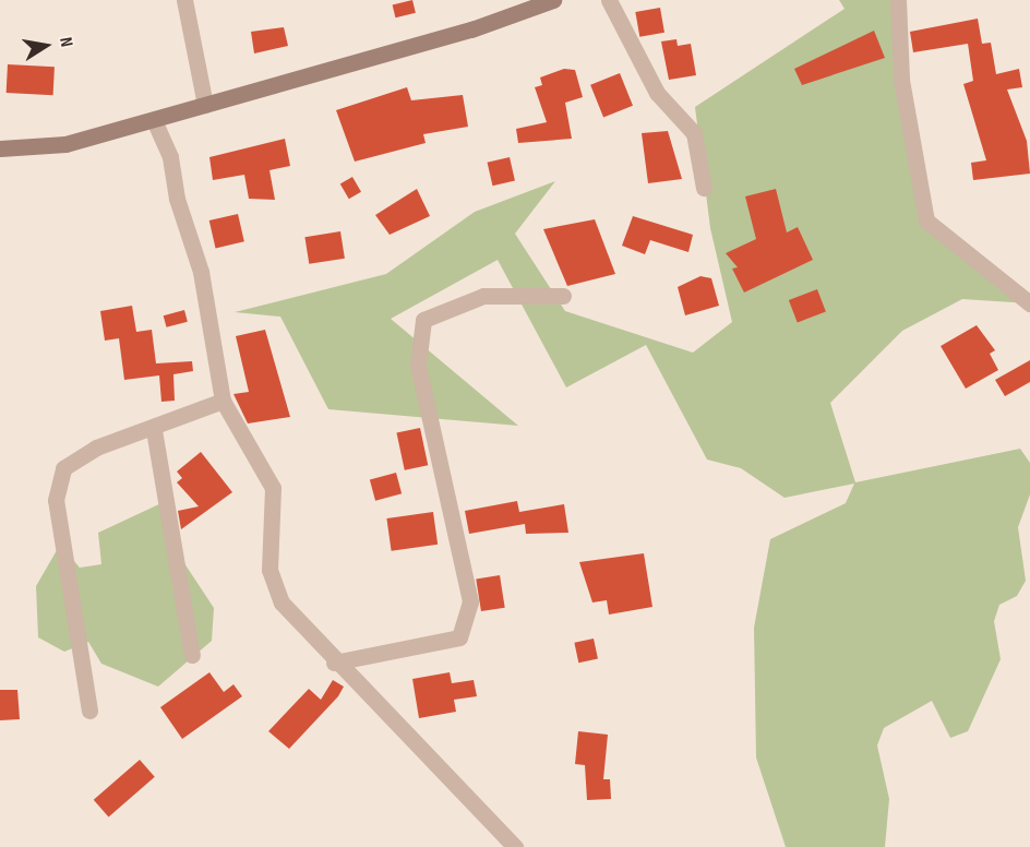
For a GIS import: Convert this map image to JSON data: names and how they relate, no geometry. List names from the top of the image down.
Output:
{
  "north": "right"
}
